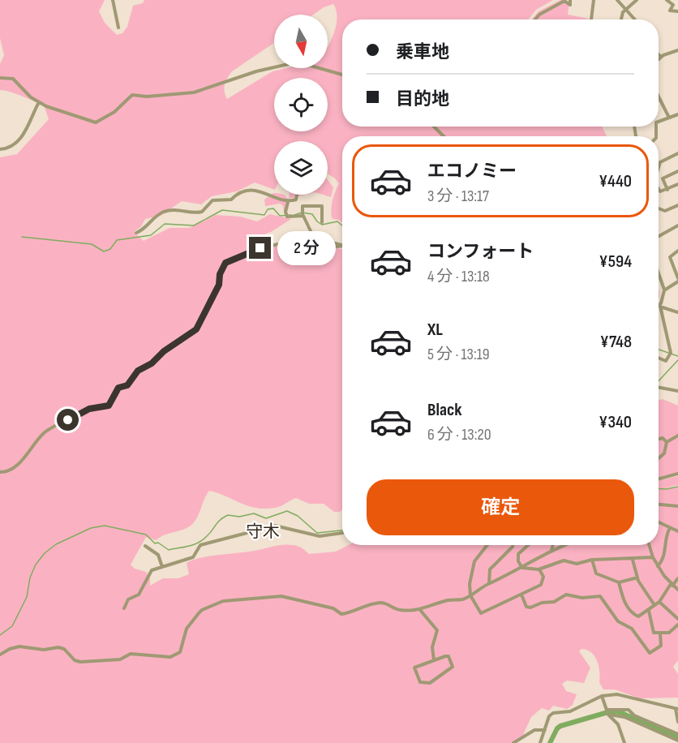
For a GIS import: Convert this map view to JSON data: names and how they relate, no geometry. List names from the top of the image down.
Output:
{
  "districts": ["守木"],
  "north": "bottom",
  "page": {
    "banner": ["乗車地", "目的地"],
    "list": [
      {
        "name": "エコノミー",
        "note": "3 分 · 13:17",
        "value": "¥440"
      },
      {
        "name": "コンフォート",
        "note": "4 分 · 13:18",
        "value": "¥594"
      },
      {
        "name": "XL",
        "note": "5 分 · 13:19",
        "value": "¥748"
      },
      {
        "name": "Black",
        "note": "6 分 · 13:20",
        "value": "¥340"
      }
    ],
    "bubble": "2 分",
    "buttons": "確定"
  }
}
